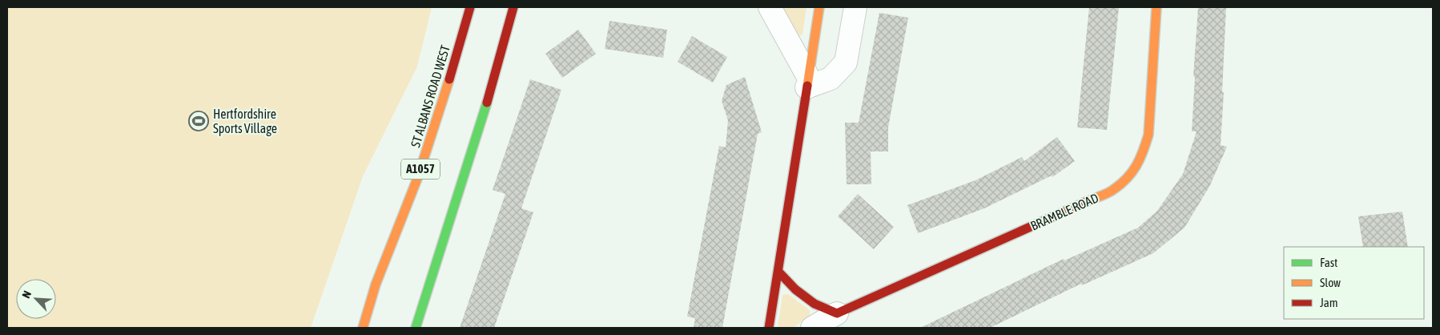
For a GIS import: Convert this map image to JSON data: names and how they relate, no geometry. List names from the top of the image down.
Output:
{
  "streets": {
    "street": ["ST ALBANS ROAD WEST", "A1057", "BRAMBLE ROAD"]
  },
  "places": {
    "sports": ["Hertfordshire Sports Village"]
  },
  "legend": ["Fast", "Slow", "Jam"],
  "north": "top left"
}
